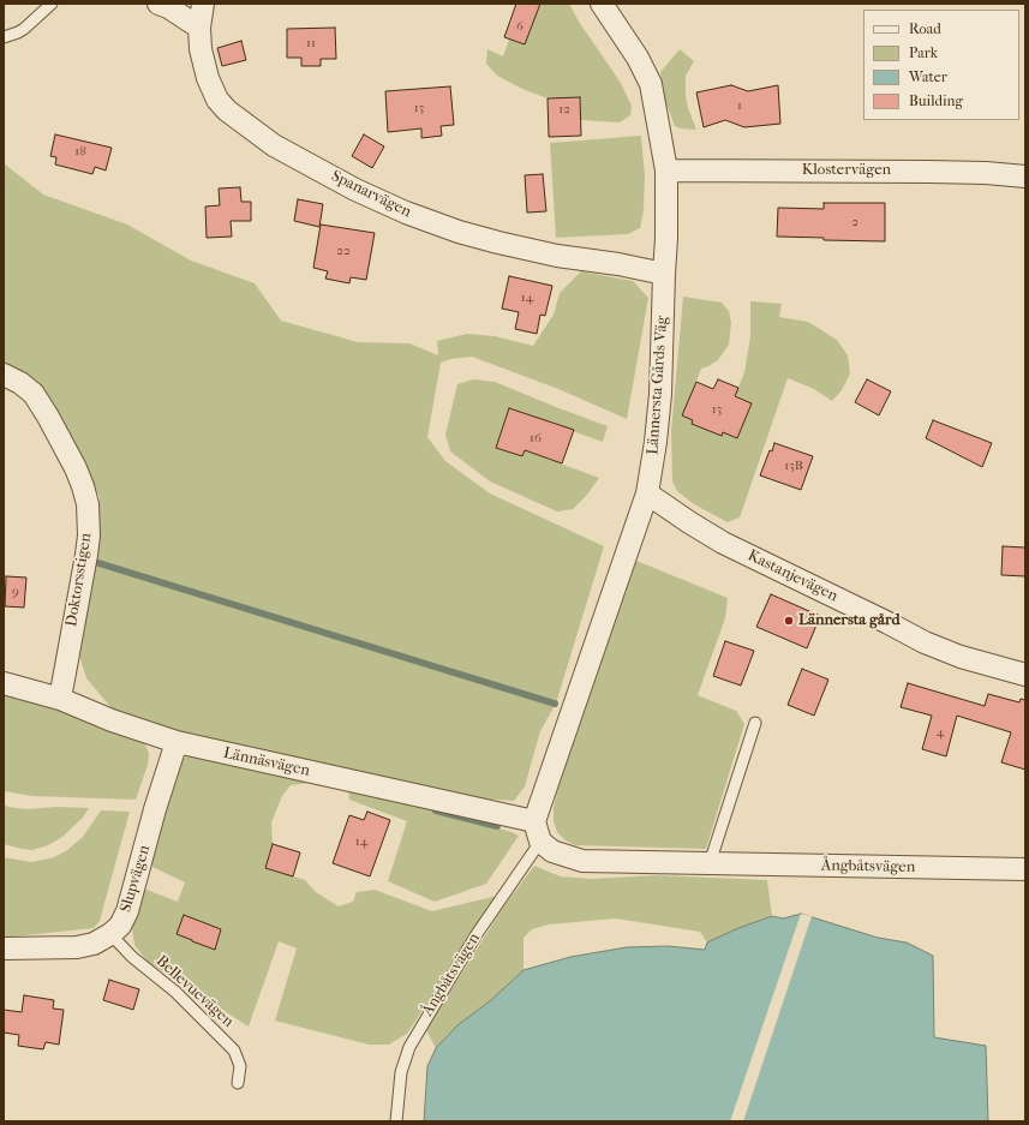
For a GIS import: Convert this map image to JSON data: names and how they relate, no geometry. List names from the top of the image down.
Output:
{
  "streets": {
    "street": [
      "Klostervägen",
      "Spanarvägen",
      "Lännersta Gårds Väg",
      "Kastanjevägen",
      "Doktorsstigen",
      "Lännäsvägen",
      "Ångbåtsvägen",
      "Slupvägen"
    ],
    "lane": ["Bellevuevägen"]
  },
  "crossings": [
    ["Klostervägen", "Lännersta Gårds Väg"],
    ["Spanarvägen", "Lännersta Gårds Väg"],
    ["Lännersta Gårds Väg", "Kastanjevägen"],
    ["Lännersta Gårds Väg", "Lännäsvägen"],
    ["Lännersta Gårds Väg", "Ångbåtsvägen"],
    ["Doktorsstigen", "Lännäsvägen"],
    ["Lännäsvägen", "Ångbåtsvägen"],
    ["Lännäsvägen", "Slupvägen"],
    ["Slupvägen", "Bellevuevägen"]
  ],
  "places": ["Lännersta gård"],
  "house_numbers": [
    "6",
    "11",
    "1",
    "13",
    "12",
    "18",
    "2",
    "22",
    "14",
    "13",
    "16",
    "13B",
    "9",
    "4",
    "14"
  ],
  "legend": [
    "Road",
    "Park",
    "Water",
    "Building"
  ]
}
